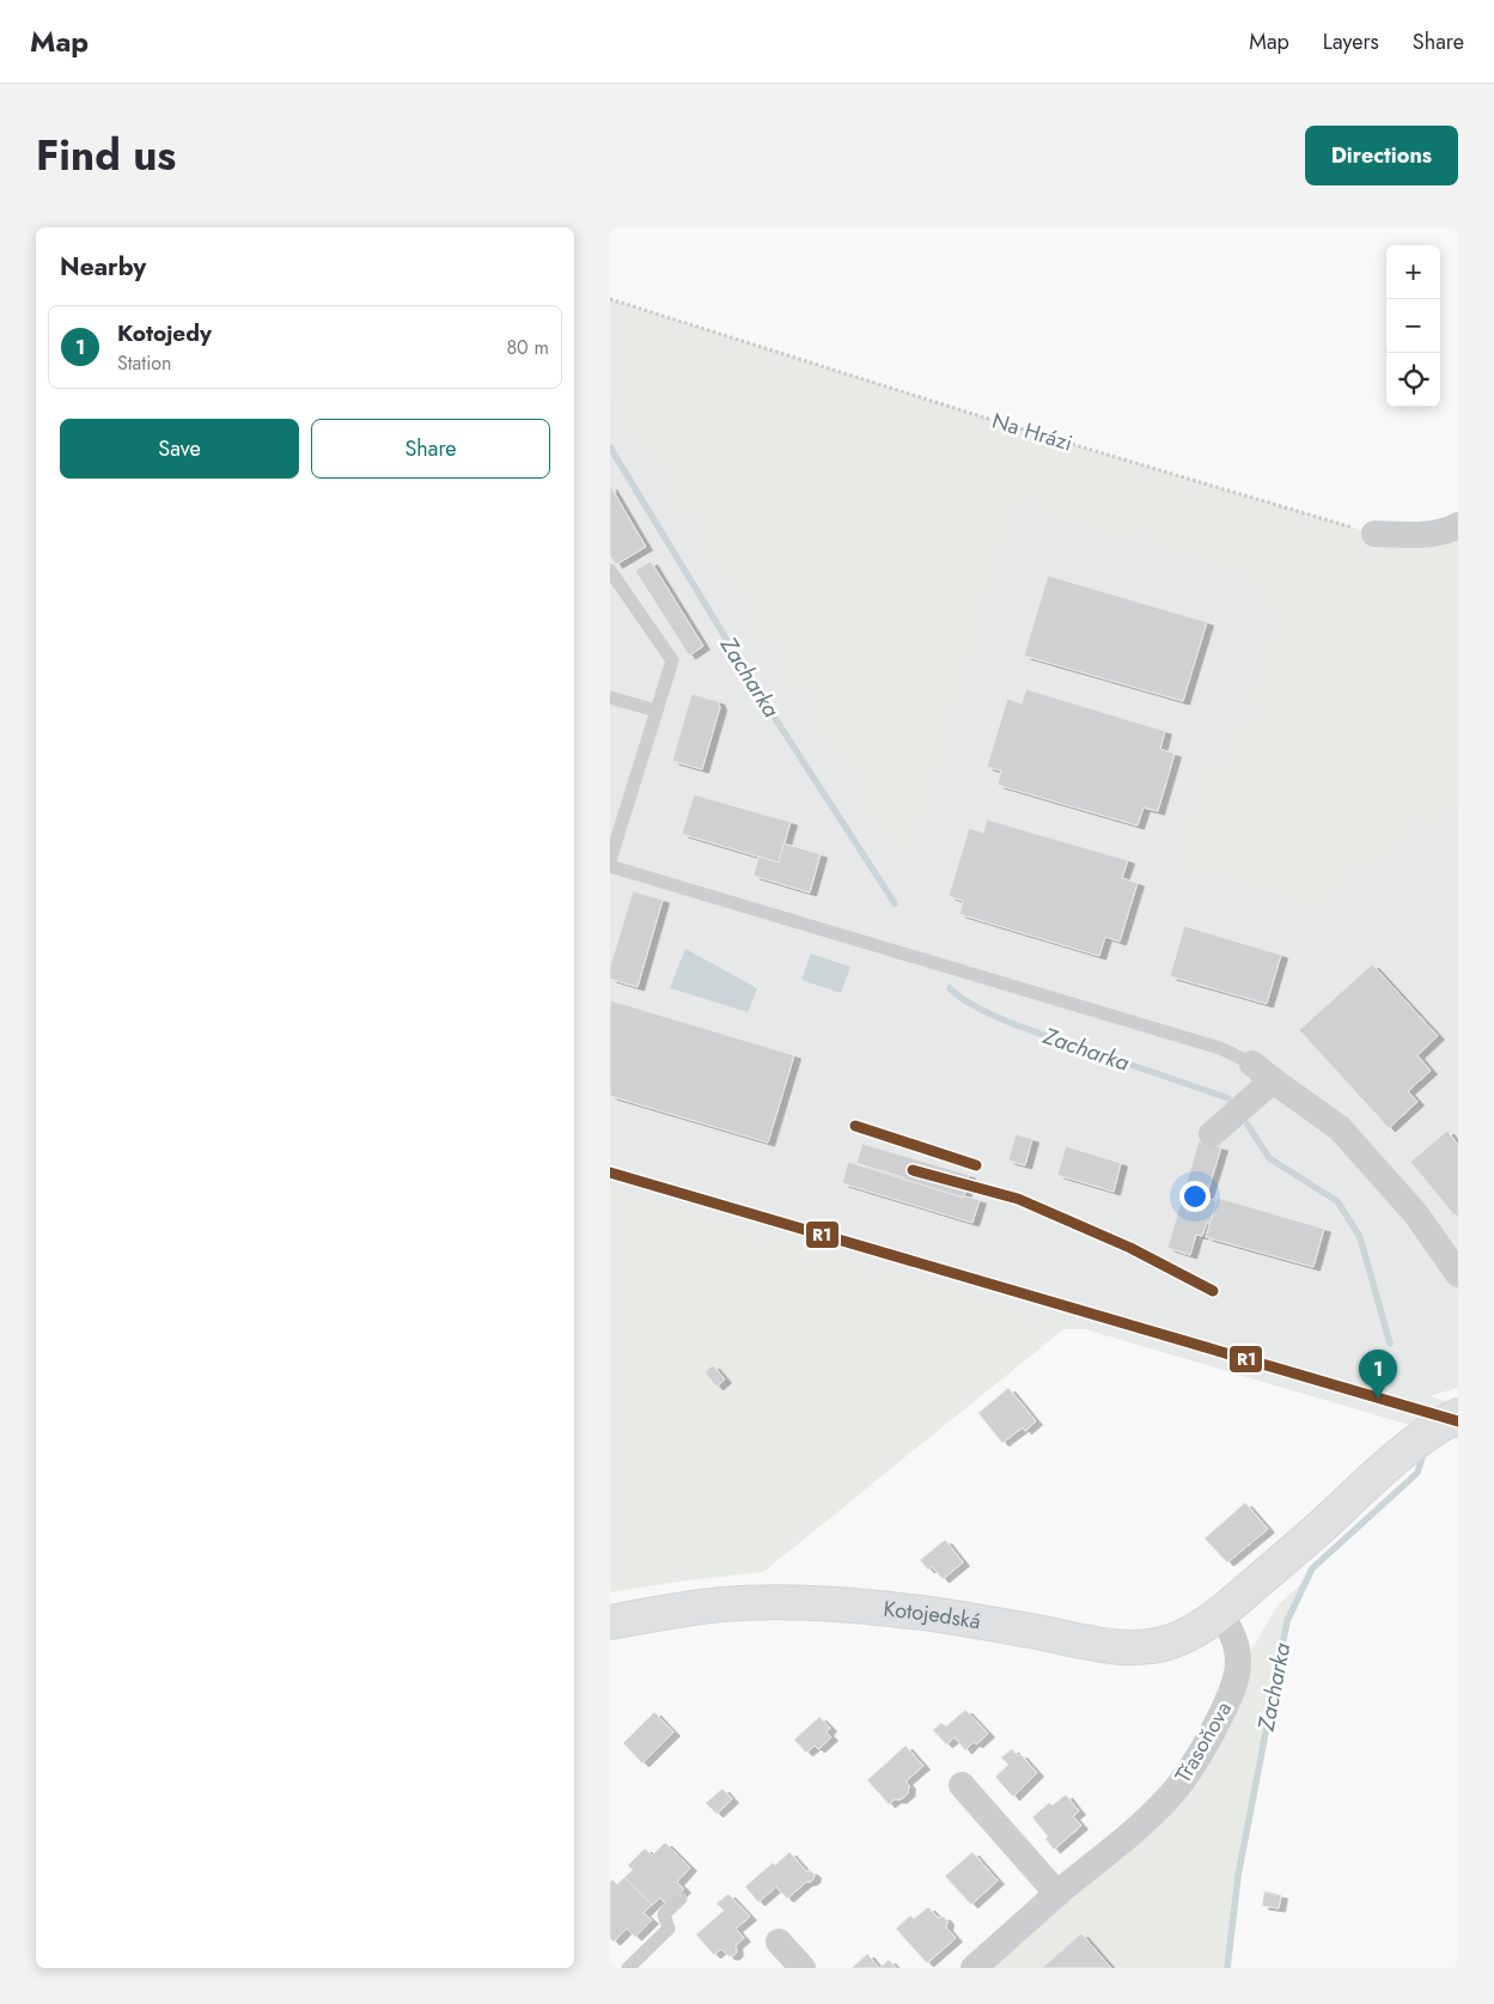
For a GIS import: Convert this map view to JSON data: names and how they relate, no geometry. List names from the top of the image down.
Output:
{
  "streets": {
    "main road": ["Kotojedská"],
    "street": ["Třasoňova"],
    "path": ["Na Hrázi"]
  },
  "crossings": [
    ["Kotojedská", "Třasoňova"]
  ],
  "water": ["Zacharka"],
  "lines": ["transit line R1"],
  "page": {
    "header": "Map",
    "nav": ["Map", "Layers", "Share"],
    "title": "Find us",
    "buttons": [
      "Directions",
      ["Save", "Share"]
    ],
    "heading": "Nearby",
    "map_buttons": ["+", "−"],
    "list": [
      {
        "mark": "1",
        "name": "Kotojedy",
        "note": "Station",
        "value": "80 m"
      }
    ],
    "pins": "1"
  }
}
